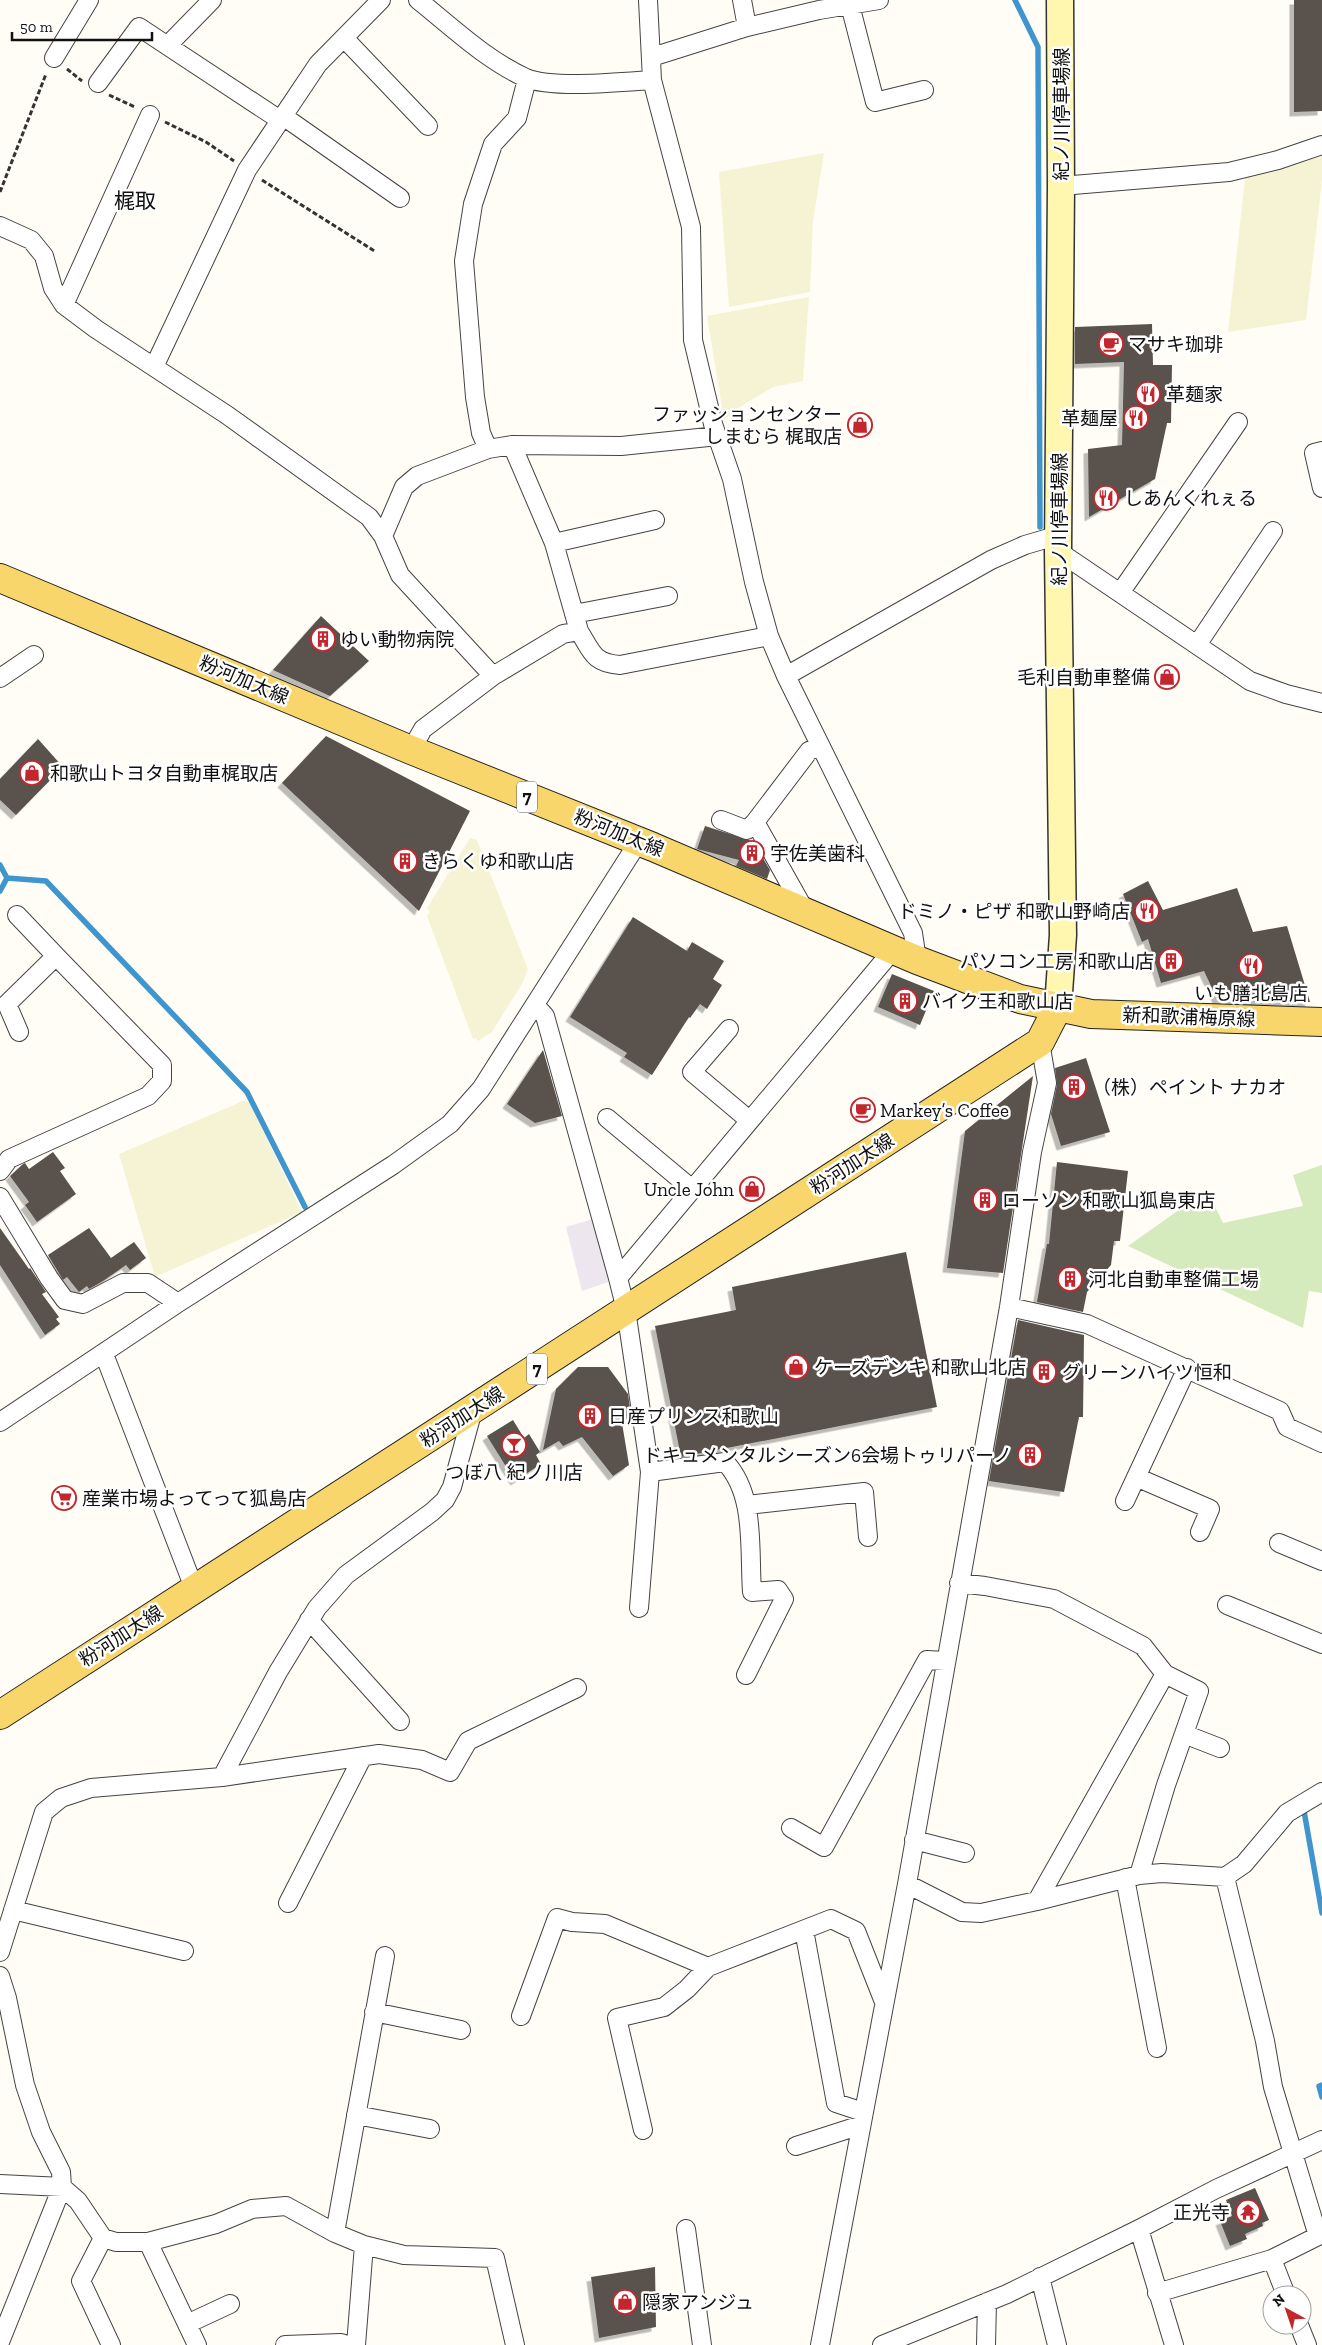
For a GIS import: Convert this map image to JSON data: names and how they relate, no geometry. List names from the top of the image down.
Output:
{
  "streets": {
    "main road": [
      "紀ノ川停車場線",
      "粉河加太線",
      "7",
      "新和歌浦梅原線"
    ]
  },
  "crossings": [
    ["紀ノ川停車場線", "粉河加太線"],
    ["紀ノ川停車場線", "新和歌浦梅原線"],
    ["粉河加太線", "新和歌浦梅原線"]
  ],
  "districts": ["梶取"],
  "places": {
    "cafe": ["マサキ珈琲", "Markey’s Coffee"],
    "restaurant": [
      "革麺家",
      "革麺屋",
      "しあんくれぇる",
      "ドミノ・ピザ 和歌山野崎店",
      "いも膳北島店"
    ],
    "shop": [
      "ファッションセンター しまむら 梶取店",
      "毛利自動車整備",
      "和歌山トヨタ自動車梶取店",
      "Uncle John",
      "ケーズデンキ 和歌山北店",
      "隠家アンジュ"
    ],
    "building": [
      "ゆい動物病院",
      "宇佐美歯科",
      "きらくゆ和歌山店",
      "パソコン工房 和歌山店",
      "バイク王和歌山店",
      "（株）ペイント ナカオ",
      "ローソン 和歌山狐島東店",
      "河北自動車整備工場",
      "グリーンハイツ恒和",
      "日産プリンス和歌山",
      "ドキュメンタルシーズン6会場トゥリパーノ"
    ],
    "bar": ["つぼ八 紀ノ川店"],
    "supermarket": ["産業市場よってって狐島店"],
    "temple": ["正光寺"]
  },
  "scale_bar": "50 m",
  "north": "top left"
}
